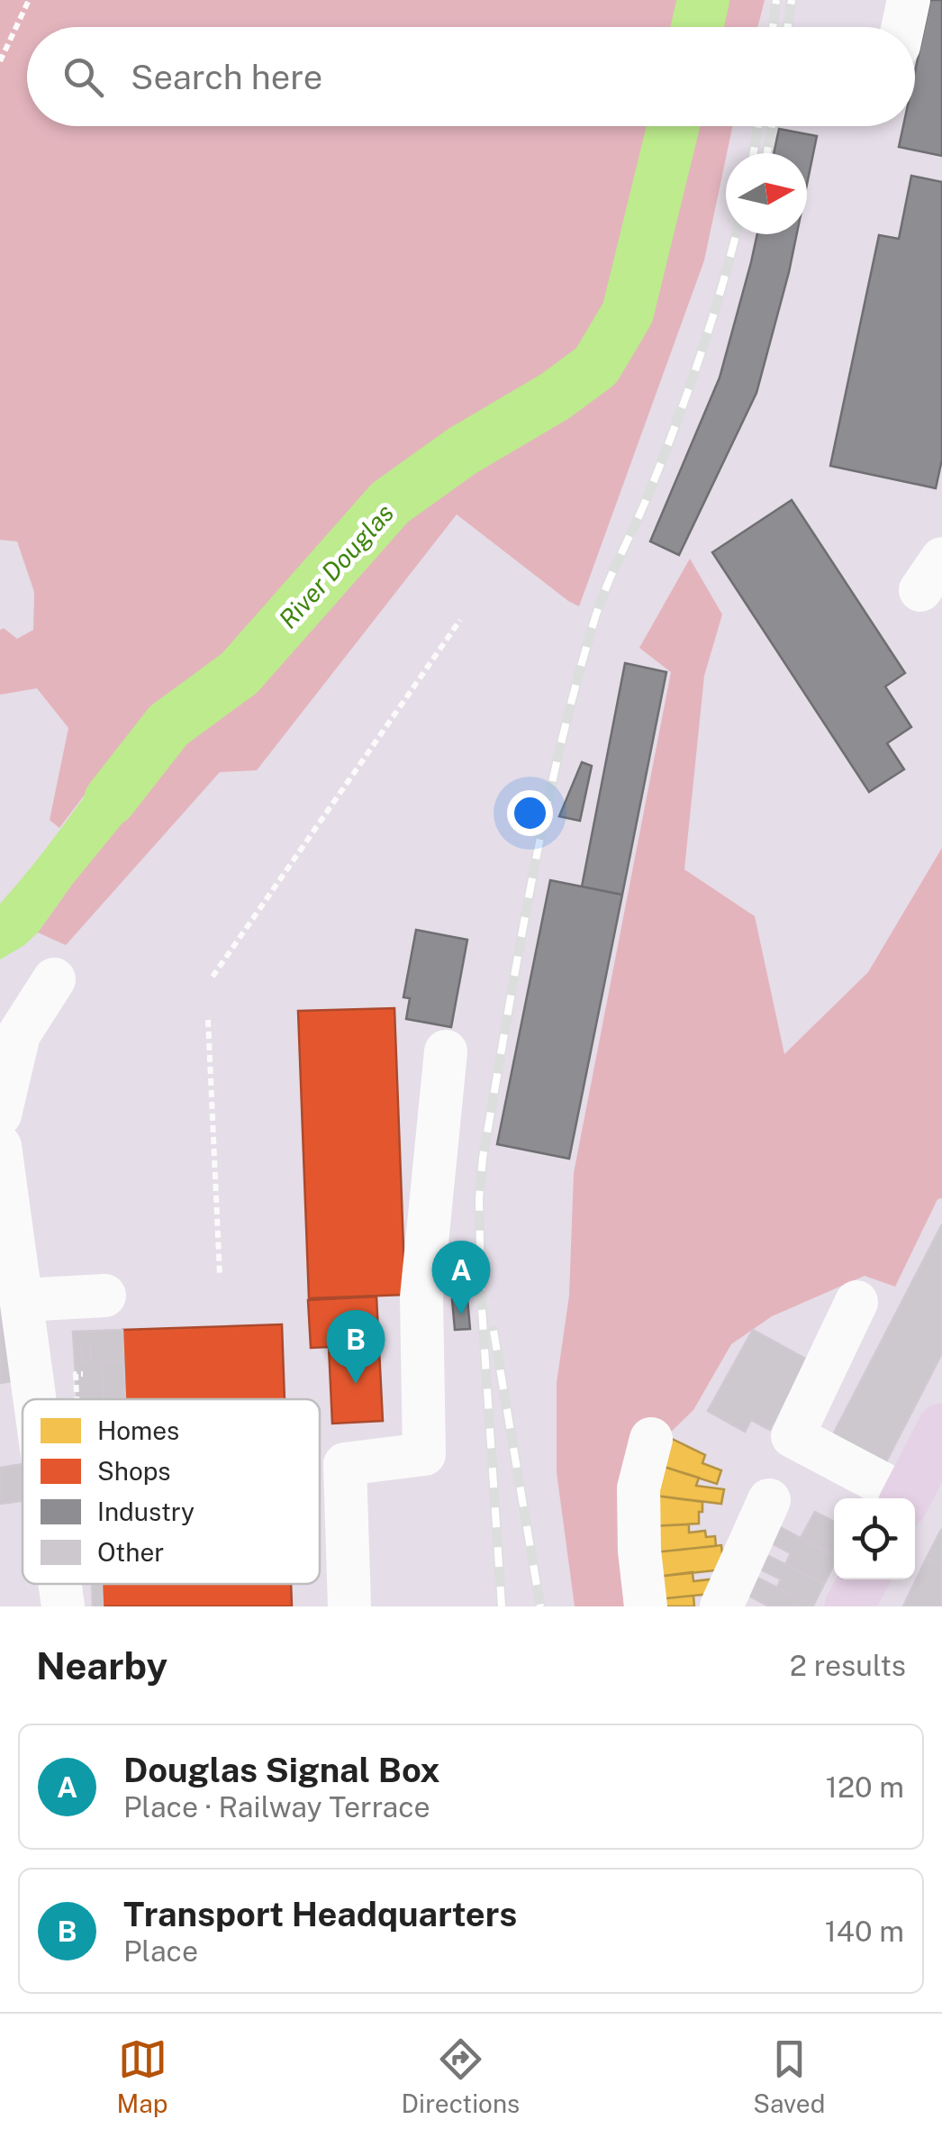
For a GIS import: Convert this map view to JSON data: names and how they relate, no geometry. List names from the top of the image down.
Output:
{
  "water": ["River Douglas"],
  "legend": [
    "Homes",
    "Shops",
    "Industry",
    "Other"
  ],
  "north": "right",
  "page": {
    "search": "Search here",
    "pins": ["A", "B"],
    "heading": ["Nearby", "2 results"],
    "list": [
      {
        "mark": "A",
        "name": "Douglas Signal Box",
        "note": "Place · Railway Terrace",
        "value": "120 m"
      },
      {
        "mark": "B",
        "name": "Transport Headquarters",
        "note": "Place",
        "value": "140 m"
      }
    ],
    "nav": ["Map", "Directions", "Saved"]
  }
}
